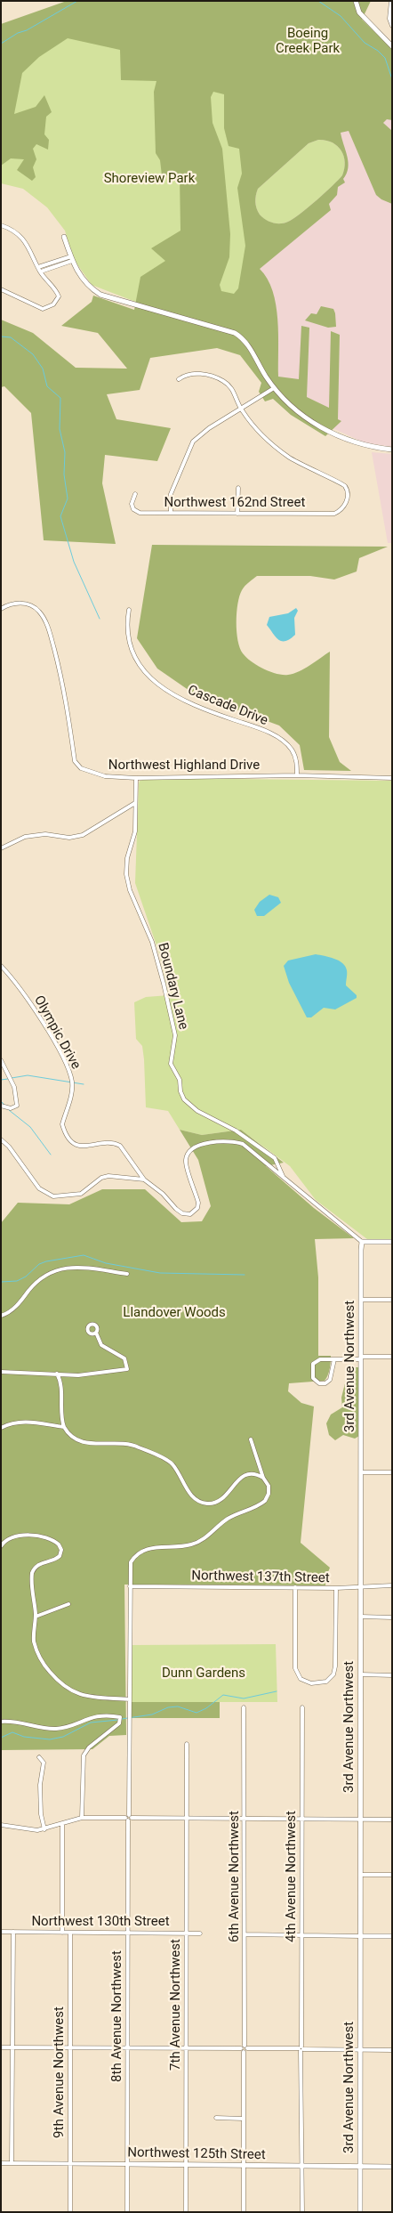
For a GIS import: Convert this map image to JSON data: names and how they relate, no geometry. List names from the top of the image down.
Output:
{
  "streets": {
    "street": [
      "Northwest 162nd Street",
      "Cascade Drive",
      "Northwest Highland Drive",
      "Boundary Lane",
      "Olympic Drive",
      "3rd Avenue Northwest",
      "Northwest 137th Street",
      "6th Avenue Northwest",
      "4th Avenue Northwest",
      "Northwest 130th Street",
      "7th Avenue Northwest",
      "8th Avenue Northwest",
      "9th Avenue Northwest",
      "Northwest 125th Street"
    ]
  },
  "crossings": [
    ["Cascade Drive", "Northwest Highland Drive"],
    ["Northwest Highland Drive", "Boundary Lane"],
    ["Boundary Lane", "Olympic Drive"],
    ["Boundary Lane", "3rd Avenue Northwest"],
    ["3rd Avenue Northwest", "Northwest 137th Street"],
    ["3rd Avenue Northwest", "Northwest 125th Street"],
    ["Northwest 137th Street", "8th Avenue Northwest"],
    ["4th Avenue Northwest", "Northwest 125th Street"],
    ["Northwest 130th Street", "7th Avenue Northwest"],
    ["Northwest 130th Street", "8th Avenue Northwest"],
    ["Northwest 130th Street", "9th Avenue Northwest"],
    ["7th Avenue Northwest", "Northwest 125th Street"],
    ["8th Avenue Northwest", "Northwest 125th Street"],
    ["9th Avenue Northwest", "Northwest 125th Street"]
  ],
  "parks": [
    "Boeing Creek Park",
    "Shoreview Park",
    "Llandover Woods",
    "Dunn Gardens"
  ]
}
